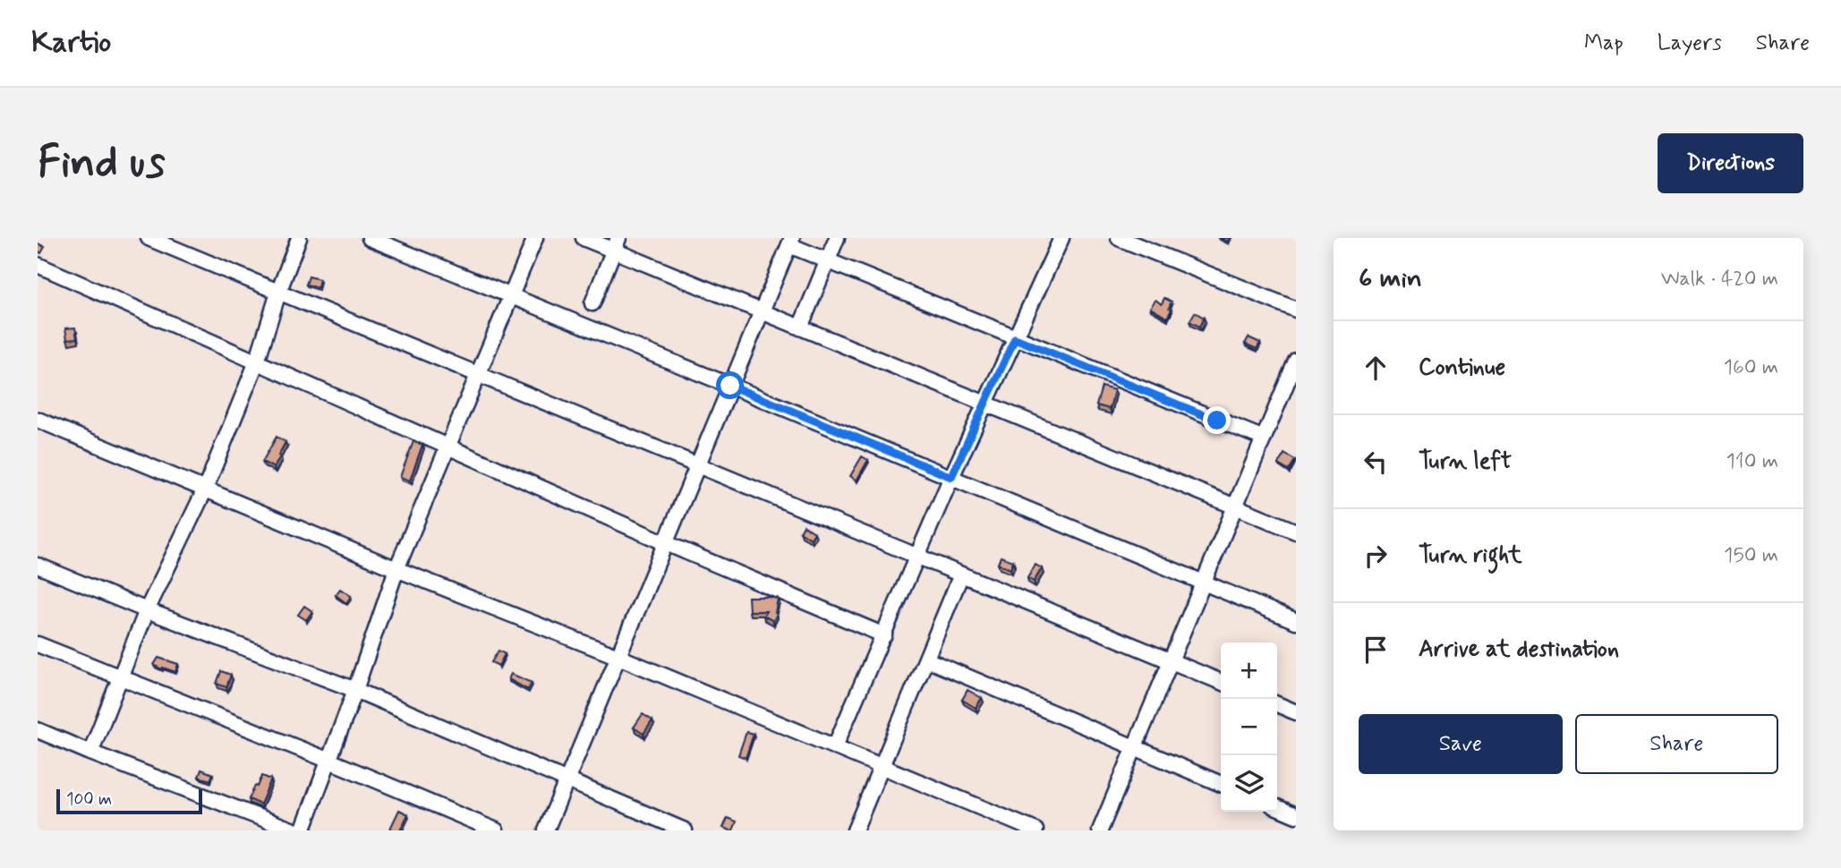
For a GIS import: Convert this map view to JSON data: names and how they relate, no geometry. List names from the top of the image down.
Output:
{
  "scale_bar": "100 m",
  "page": {
    "header": "Kartio",
    "nav": ["Map", "Layers", "Share"],
    "buttons": [
      "Directions",
      ["Save", "Share"]
    ],
    "title": "Find us",
    "heading": ["6 min", "Walk · 420 m"],
    "list": [
      ["Continue", "160 m"],
      ["Turn left", "110 m"],
      ["Turn right", "150 m"],
      "Arrive at destination"
    ],
    "map_buttons": ["+", "−"],
    "scale": "100 m"
  }
}
